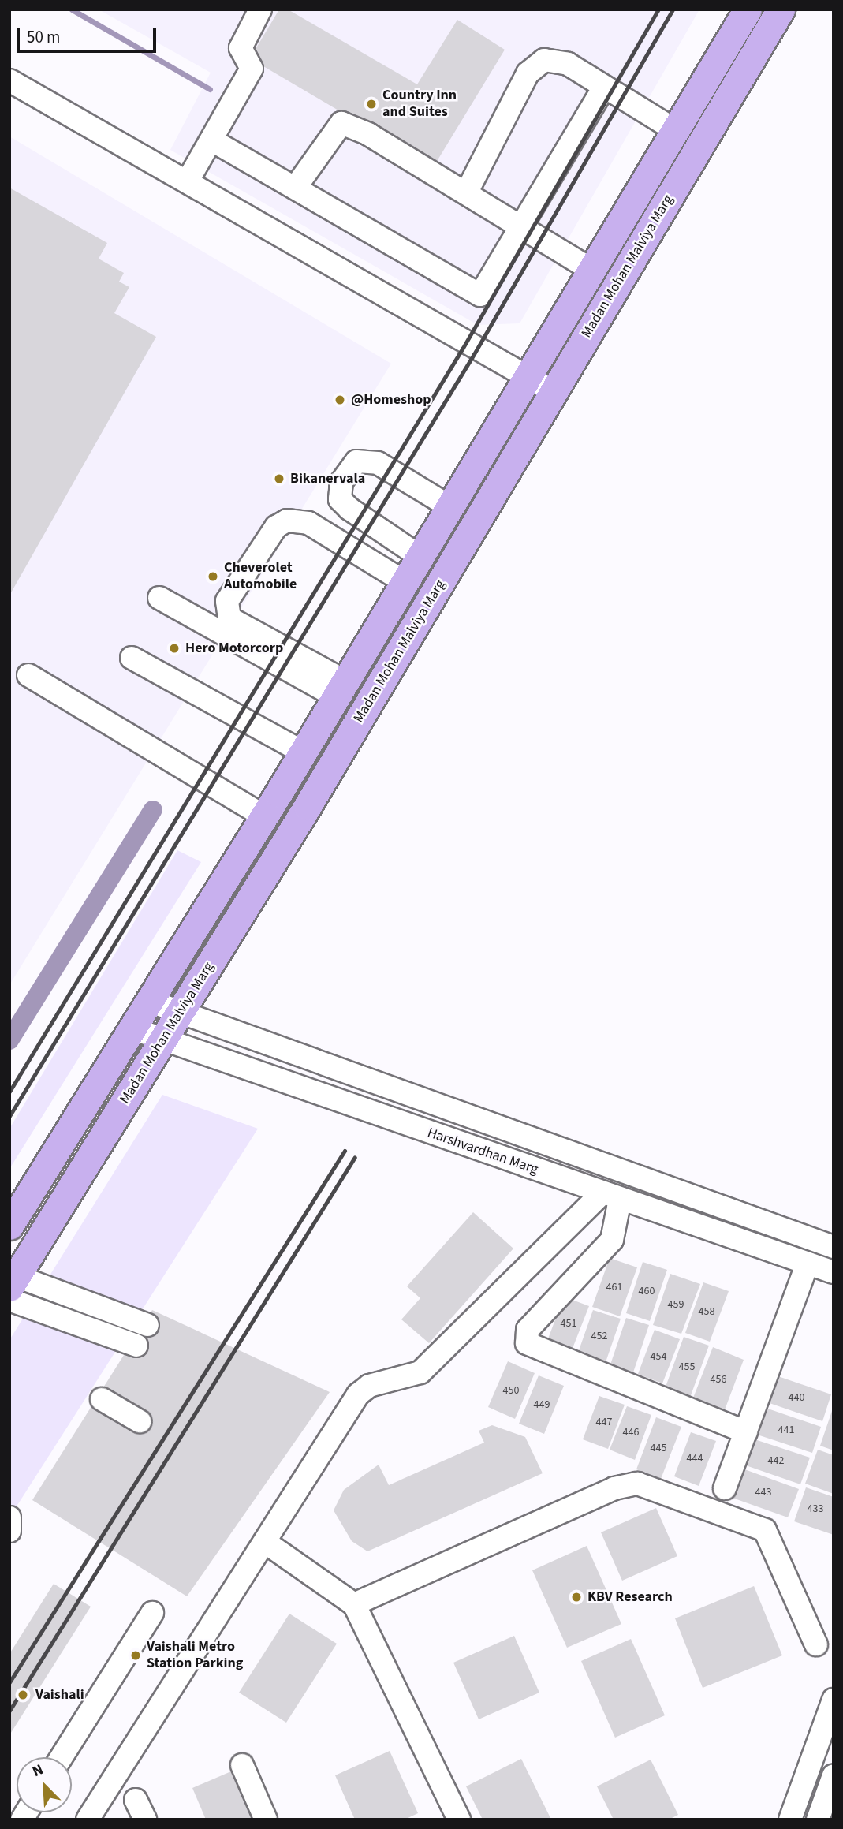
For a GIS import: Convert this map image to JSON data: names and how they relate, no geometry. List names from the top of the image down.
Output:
{
  "streets": {
    "main road": ["Madan Mohan Malviya Marg"],
    "street": ["Harshvardhan Marg"]
  },
  "crossings": [
    ["Madan Mohan Malviya Marg", "Harshvardhan Marg"]
  ],
  "places": [
    "Country Inn and Suites",
    "@Homeshop",
    "Bikanervala",
    "Cheverolet Automobile",
    "Hero Motorcorp",
    "KBV Research",
    "Vaishali Metro Station Parking",
    "Vaishali"
  ],
  "house_numbers": [
    "461",
    "460",
    "459",
    "458",
    "451",
    "452",
    "454",
    "455",
    "456",
    "450",
    "440",
    "449",
    "447",
    "441",
    "446",
    "445",
    "444",
    "442",
    "443",
    "433"
  ],
  "scale_bar": "50 m",
  "north": "top left"
}
